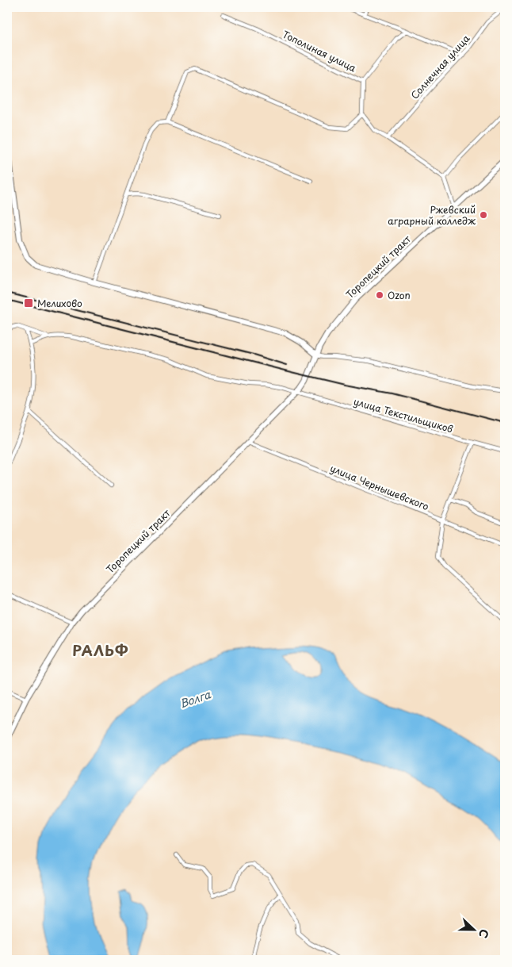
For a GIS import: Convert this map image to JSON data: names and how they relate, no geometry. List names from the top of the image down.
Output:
{
  "streets": {
    "main road": ["Торопецкий тракт"],
    "street": [
      "Тополиная улица",
      "Солнечная улица",
      "улица Текстильщиков",
      "улица Чернышевского"
    ]
  },
  "crossings": [
    ["Торопецкий тракт", "улица Текстильщиков"],
    ["Торопецкий тракт", "улица Чернышевского"]
  ],
  "districts": ["РАЛЬФ"],
  "water": ["Волга"],
  "places": {
    "other": ["Ржевский аграрный колледж", "Ozon"],
    "transit": ["Мелихово"]
  },
  "north": "right"
}
